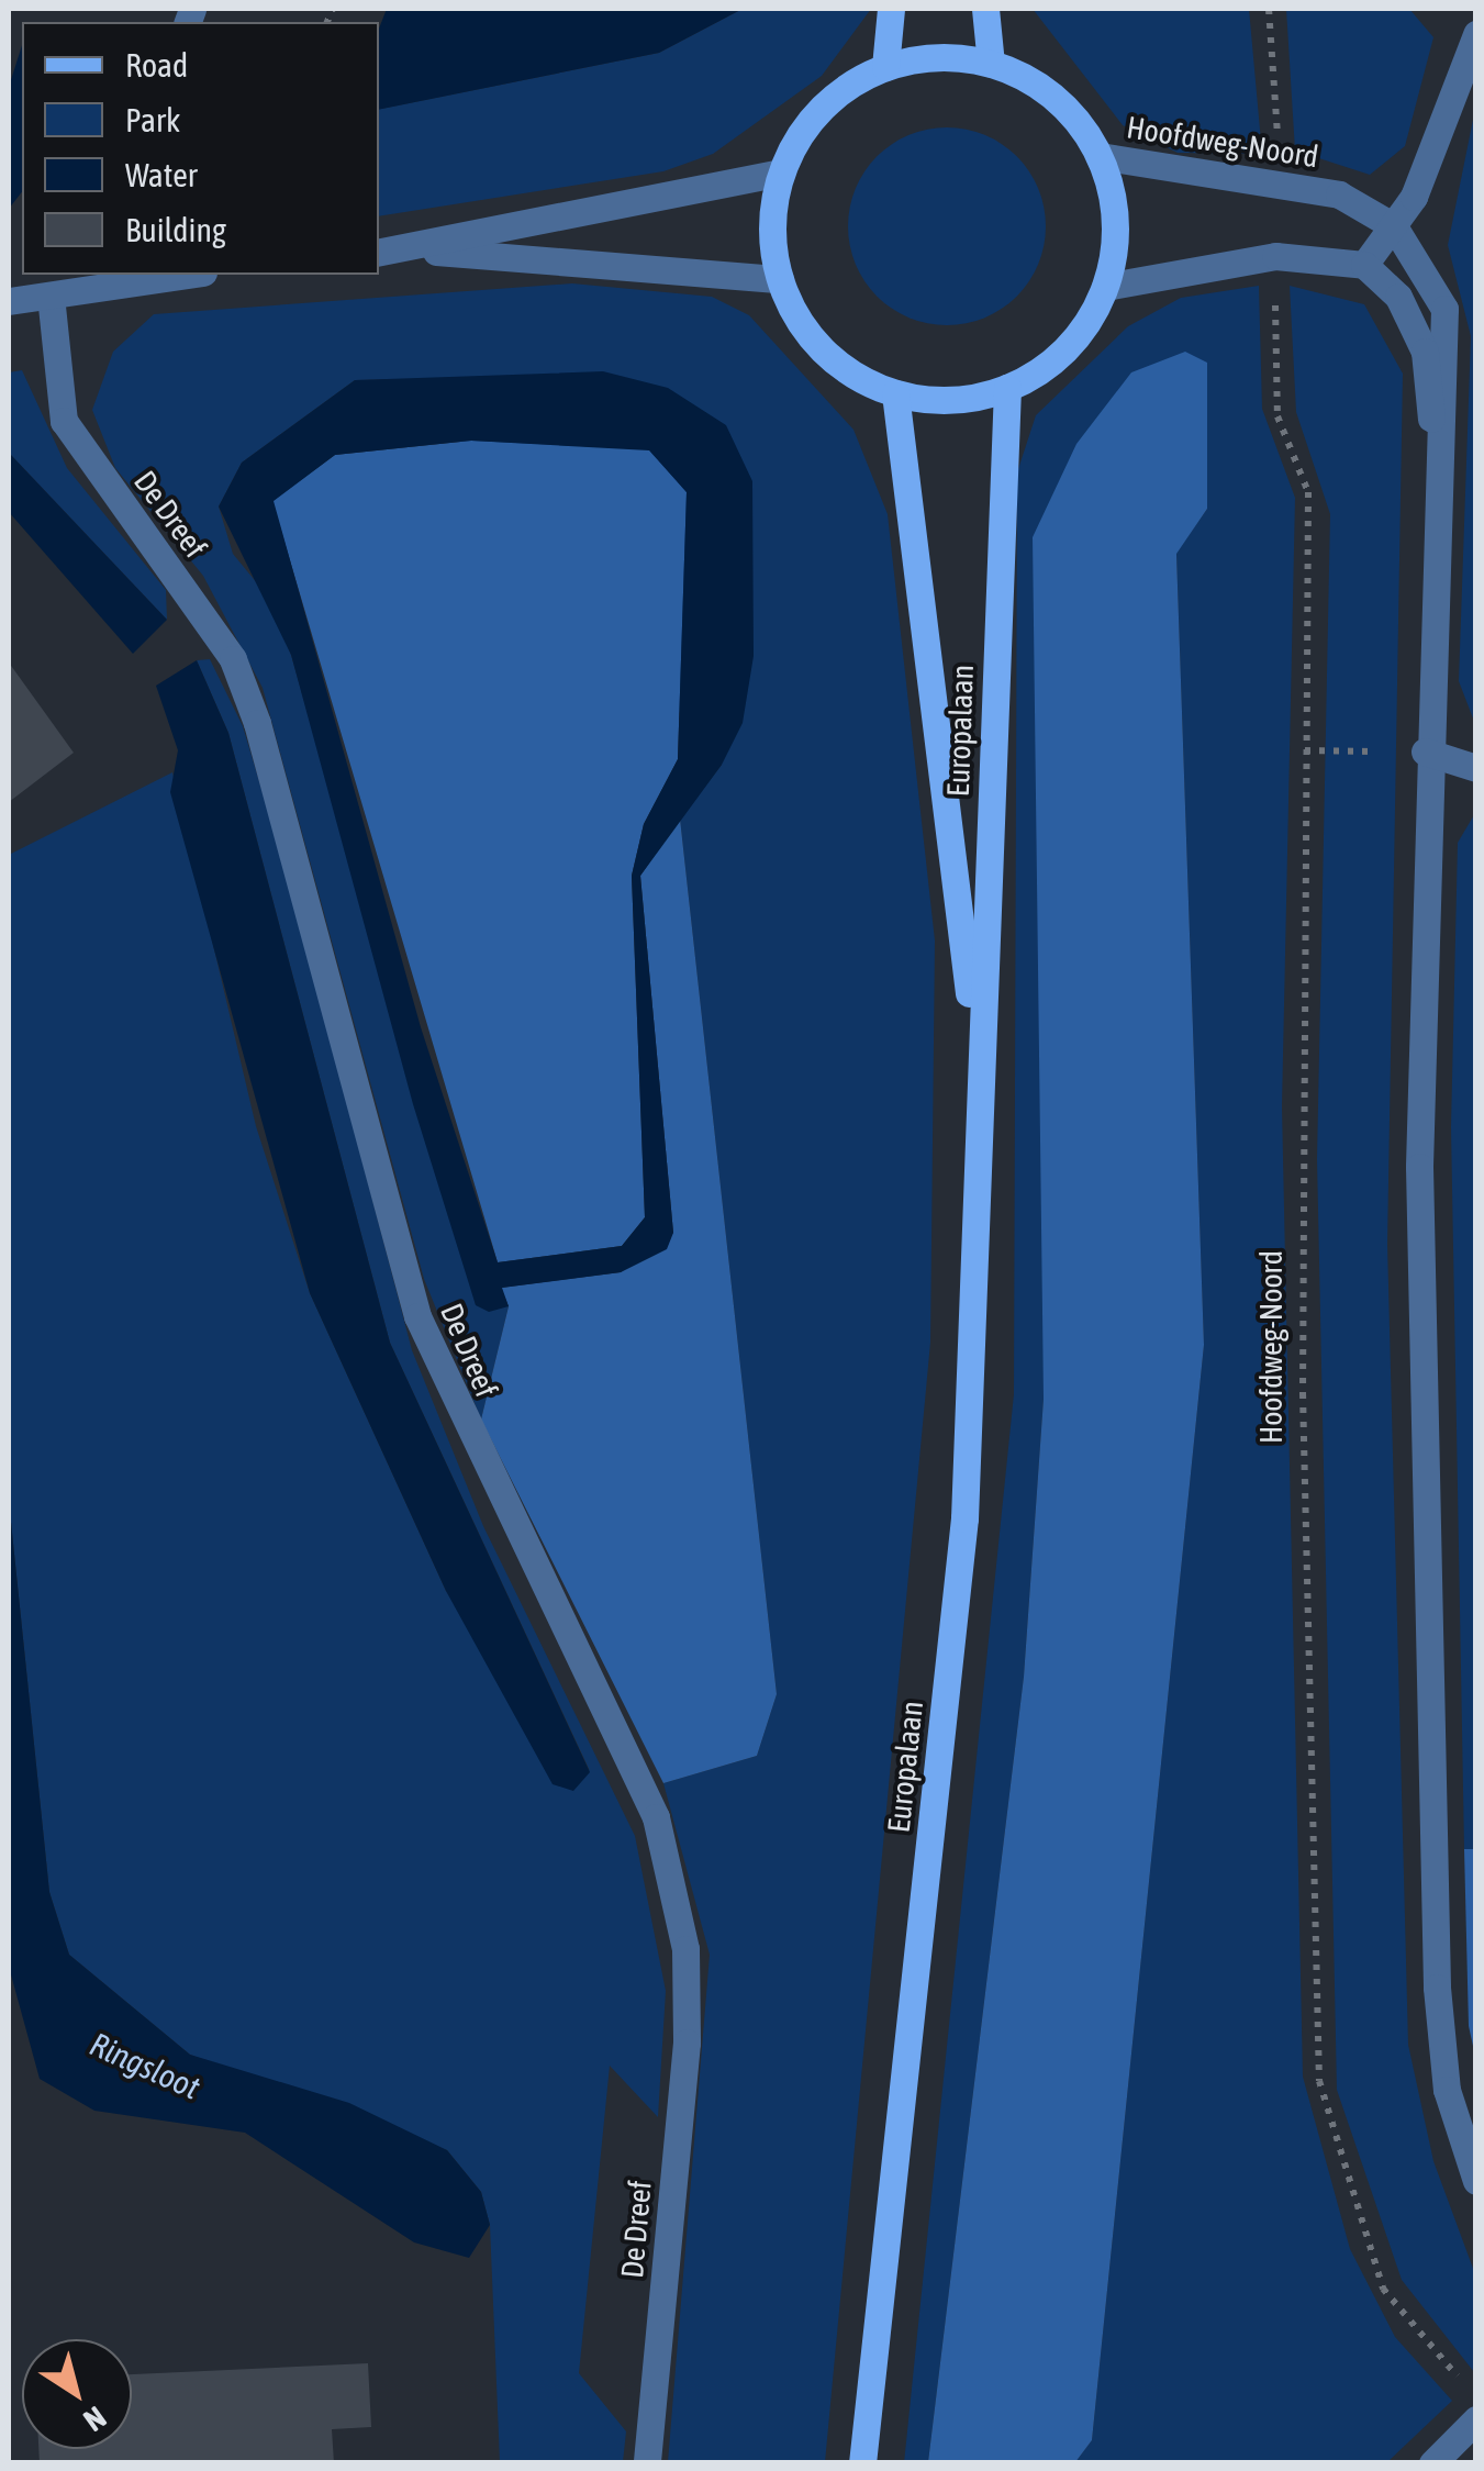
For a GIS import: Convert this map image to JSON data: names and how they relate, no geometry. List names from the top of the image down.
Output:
{
  "streets": {
    "main road": ["Europalaan"],
    "street": ["Hoofdweg-Noord", "De Dreef"]
  },
  "crossings": [
    ["Hoofdweg-Noord", "Europalaan"]
  ],
  "water": ["Ringsloot"],
  "legend": [
    "Road",
    "Park",
    "Water",
    "Building"
  ],
  "north": "bottom right"
}
